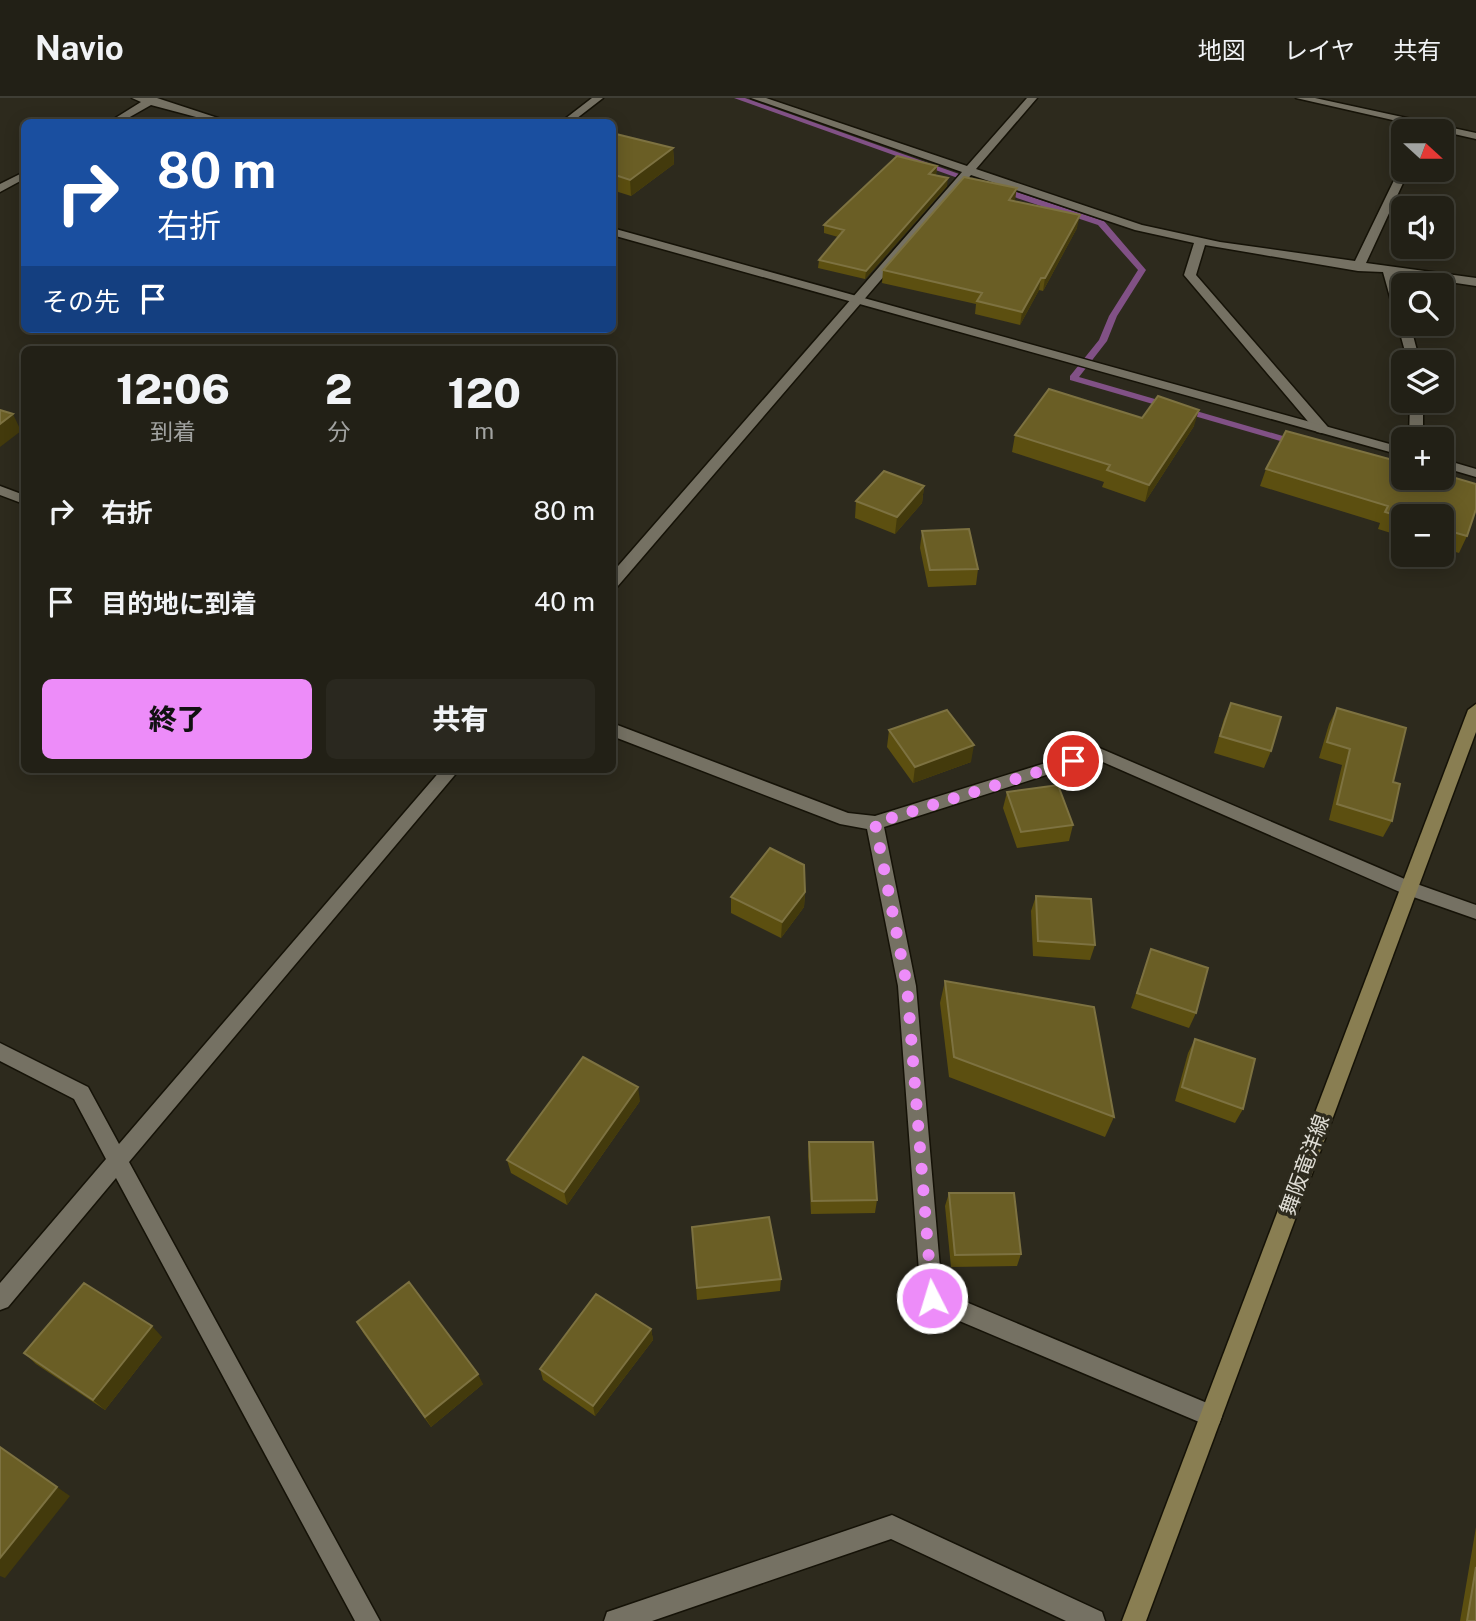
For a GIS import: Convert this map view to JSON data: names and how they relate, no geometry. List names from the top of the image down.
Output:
{
  "streets": {
    "main road": ["舞阪竜洋線"]
  },
  "north": "right",
  "page": {
    "header": "Navio",
    "nav": ["地図", "レイヤ", "共有"],
    "map_buttons": ["+", "−"],
    "turn": ["80 m", "右折"],
    "then": "その先",
    "eta": [
      "12:06",
      "到着",
      "2",
      "分",
      "120",
      "m"
    ],
    "list": [
      {
        "name": "右折",
        "value": "80 m"
      },
      {
        "name": "目的地に到着",
        "value": "40 m"
      }
    ],
    "buttons": ["終了", "共有"]
  }
}
